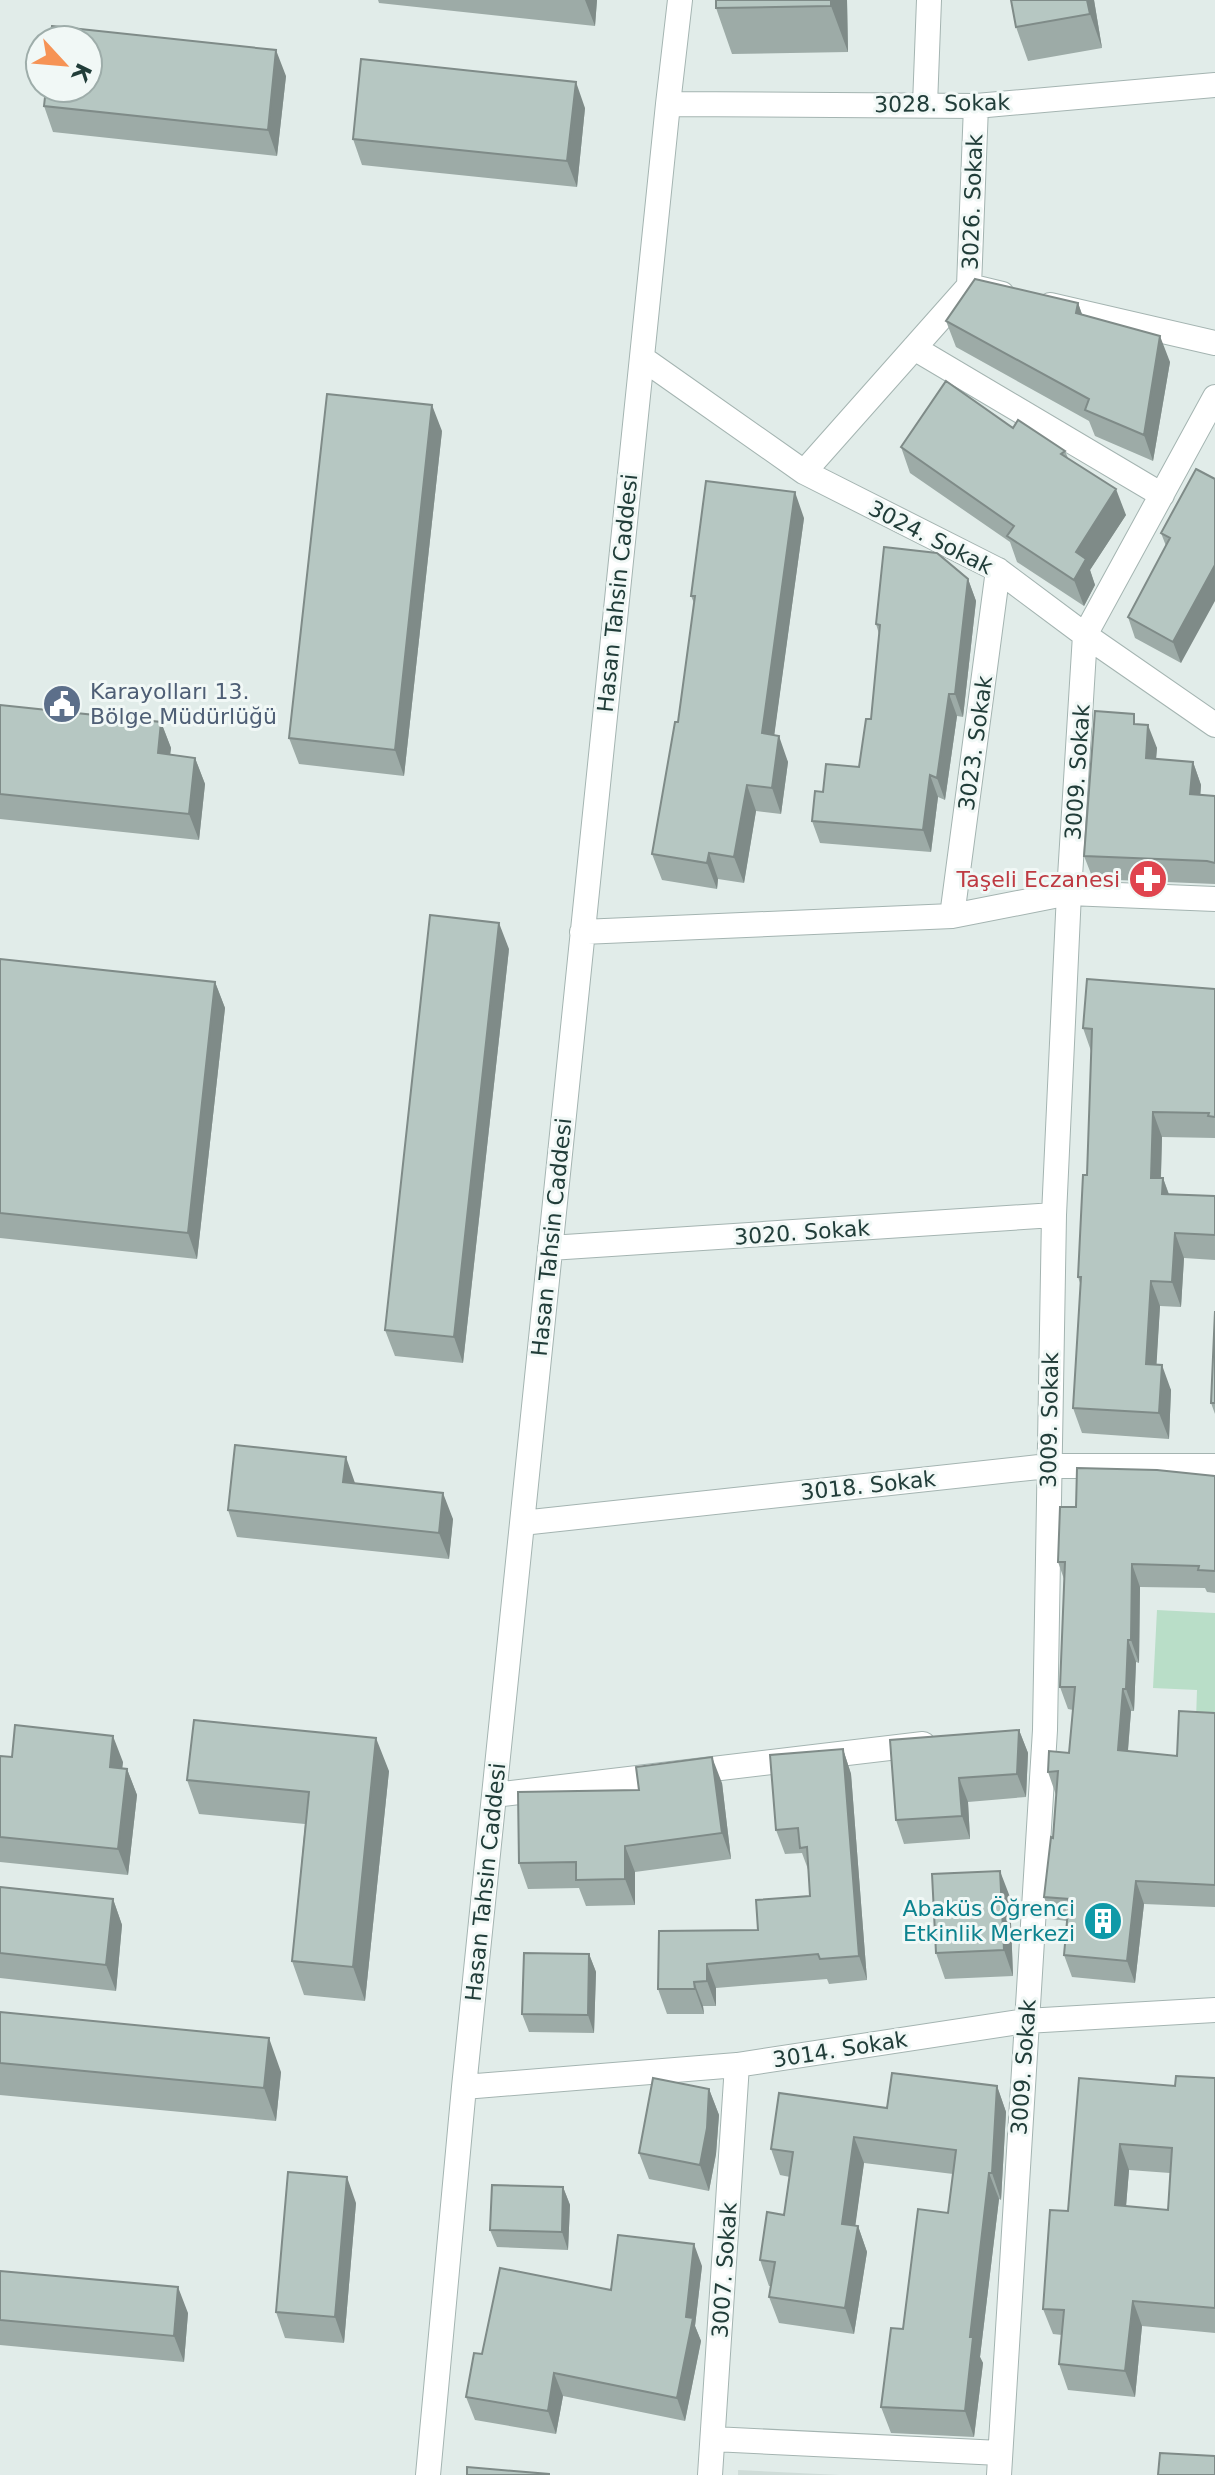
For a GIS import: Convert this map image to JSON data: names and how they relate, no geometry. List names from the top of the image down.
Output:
{
  "streets": {
    "street": [
      "3028. Sokak",
      "3026. Sokak",
      "3024. Sokak",
      "Hasan Tahsin Caddesi",
      "3023. Sokak",
      "3009. Sokak",
      "3020. Sokak",
      "3018. Sokak",
      "3014. Sokak",
      "3007. Sokak"
    ]
  },
  "crossings": [
    ["3028. Sokak", "3026. Sokak"],
    ["3028. Sokak", "Hasan Tahsin Caddesi"],
    ["3024. Sokak", "Hasan Tahsin Caddesi"],
    ["3024. Sokak", "3023. Sokak"],
    ["3024. Sokak", "3009. Sokak"],
    ["Hasan Tahsin Caddesi", "3020. Sokak"],
    ["Hasan Tahsin Caddesi", "3018. Sokak"],
    ["Hasan Tahsin Caddesi", "3014. Sokak"],
    ["3009. Sokak", "3020. Sokak"],
    ["3009. Sokak", "3018. Sokak"],
    ["3009. Sokak", "3014. Sokak"],
    ["3014. Sokak", "3007. Sokak"]
  ],
  "places": {
    "public building": ["Karayolları 13. Bölge Müdürlüğü"],
    "pharmacy": ["Taşeli Eczanesi"],
    "building": ["Abaküs Öğrenci Etkinlik Merkezi"]
  },
  "north": "bottom right"
}
